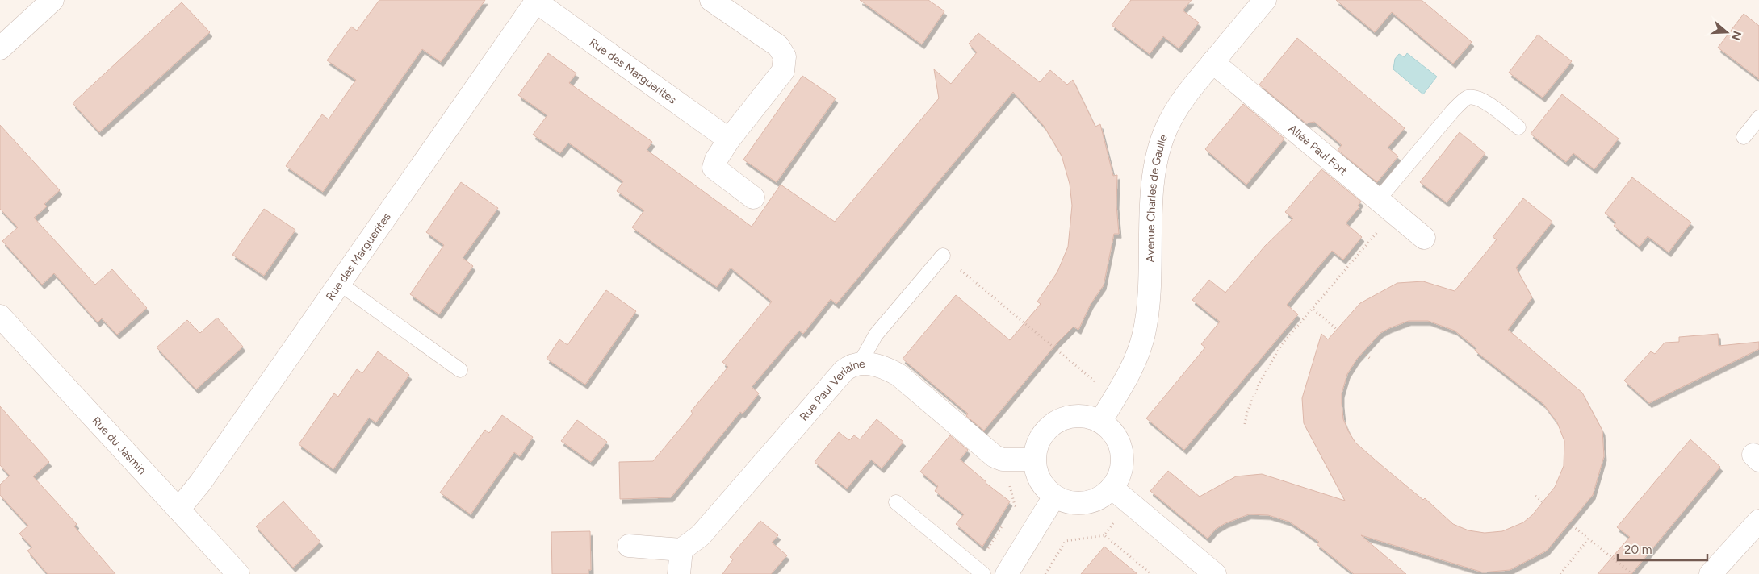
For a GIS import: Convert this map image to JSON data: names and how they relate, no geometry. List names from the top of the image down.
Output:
{
  "streets": {
    "street": [
      "Rue des Marguerites",
      "Allée Paul Fort",
      "Avenue Charles de Gaulle",
      "Rue Paul Verlaine",
      "Rue du Jasmin"
    ]
  },
  "crossings": [
    ["Rue des Marguerites", "Rue du Jasmin"],
    ["Allée Paul Fort", "Avenue Charles de Gaulle"],
    ["Avenue Charles de Gaulle", "Rue Paul Verlaine"]
  ],
  "scale_bar": "20 m",
  "north": "right"
}
